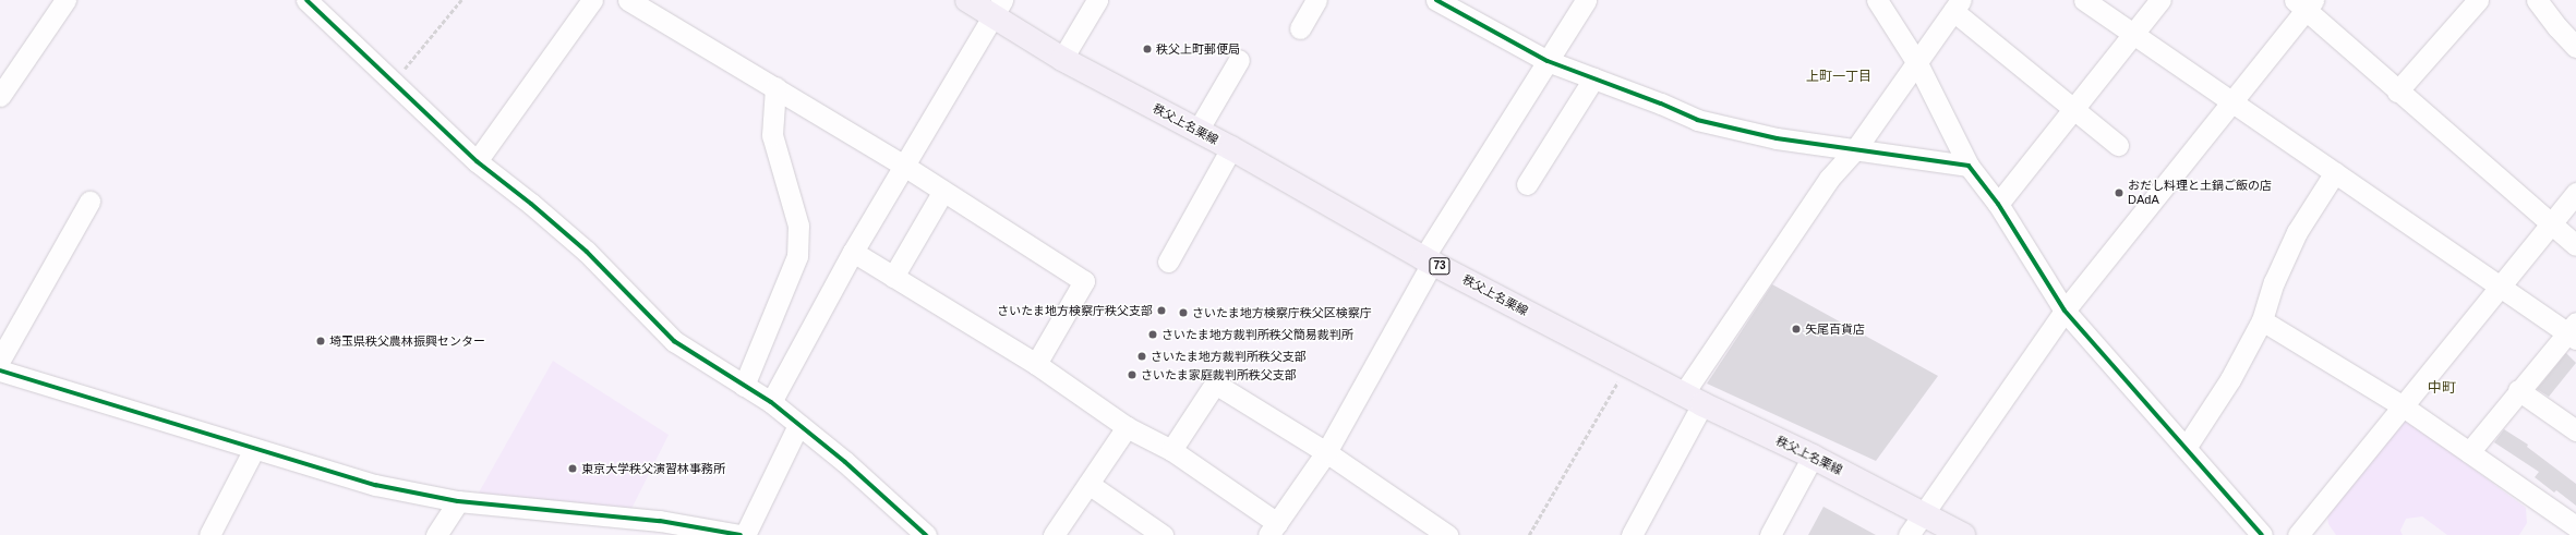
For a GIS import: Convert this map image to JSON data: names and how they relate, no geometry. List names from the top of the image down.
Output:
{
  "streets": {
    "main road": ["秩父上名栗線", "73"]
  },
  "districts": ["上町一丁目", "中町"],
  "places": [
    "秩父上町郵便局",
    "おだし料理と土鍋ご飯の店 DAdA",
    "さいたま地方検察庁秩父支部",
    "さいたま地方検察庁秩父区検察庁",
    "矢尾百貨店",
    "さいたま地方裁判所秩父簡易裁判所",
    "埼玉県秩父農林振興センター",
    "さいたま地方裁判所秩父支部",
    "さいたま家庭裁判所秩父支部",
    "東京大学秩父演習林事務所"
  ]
}
